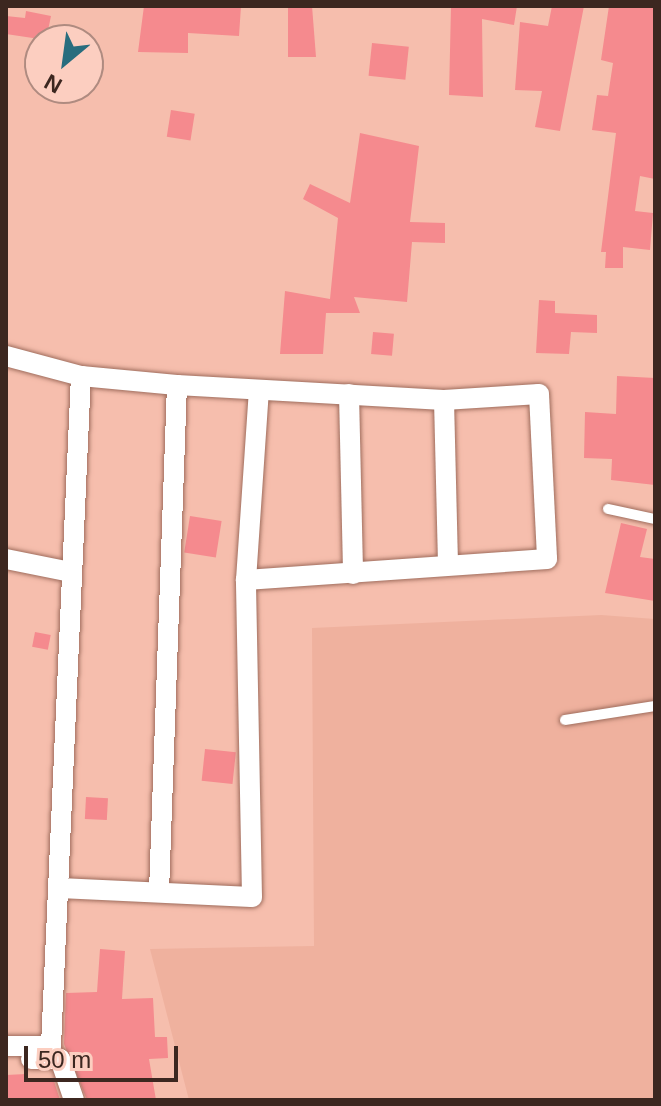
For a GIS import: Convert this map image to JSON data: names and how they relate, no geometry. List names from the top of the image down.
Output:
{
  "scale_bar": "50 m",
  "north": "bottom left"
}
